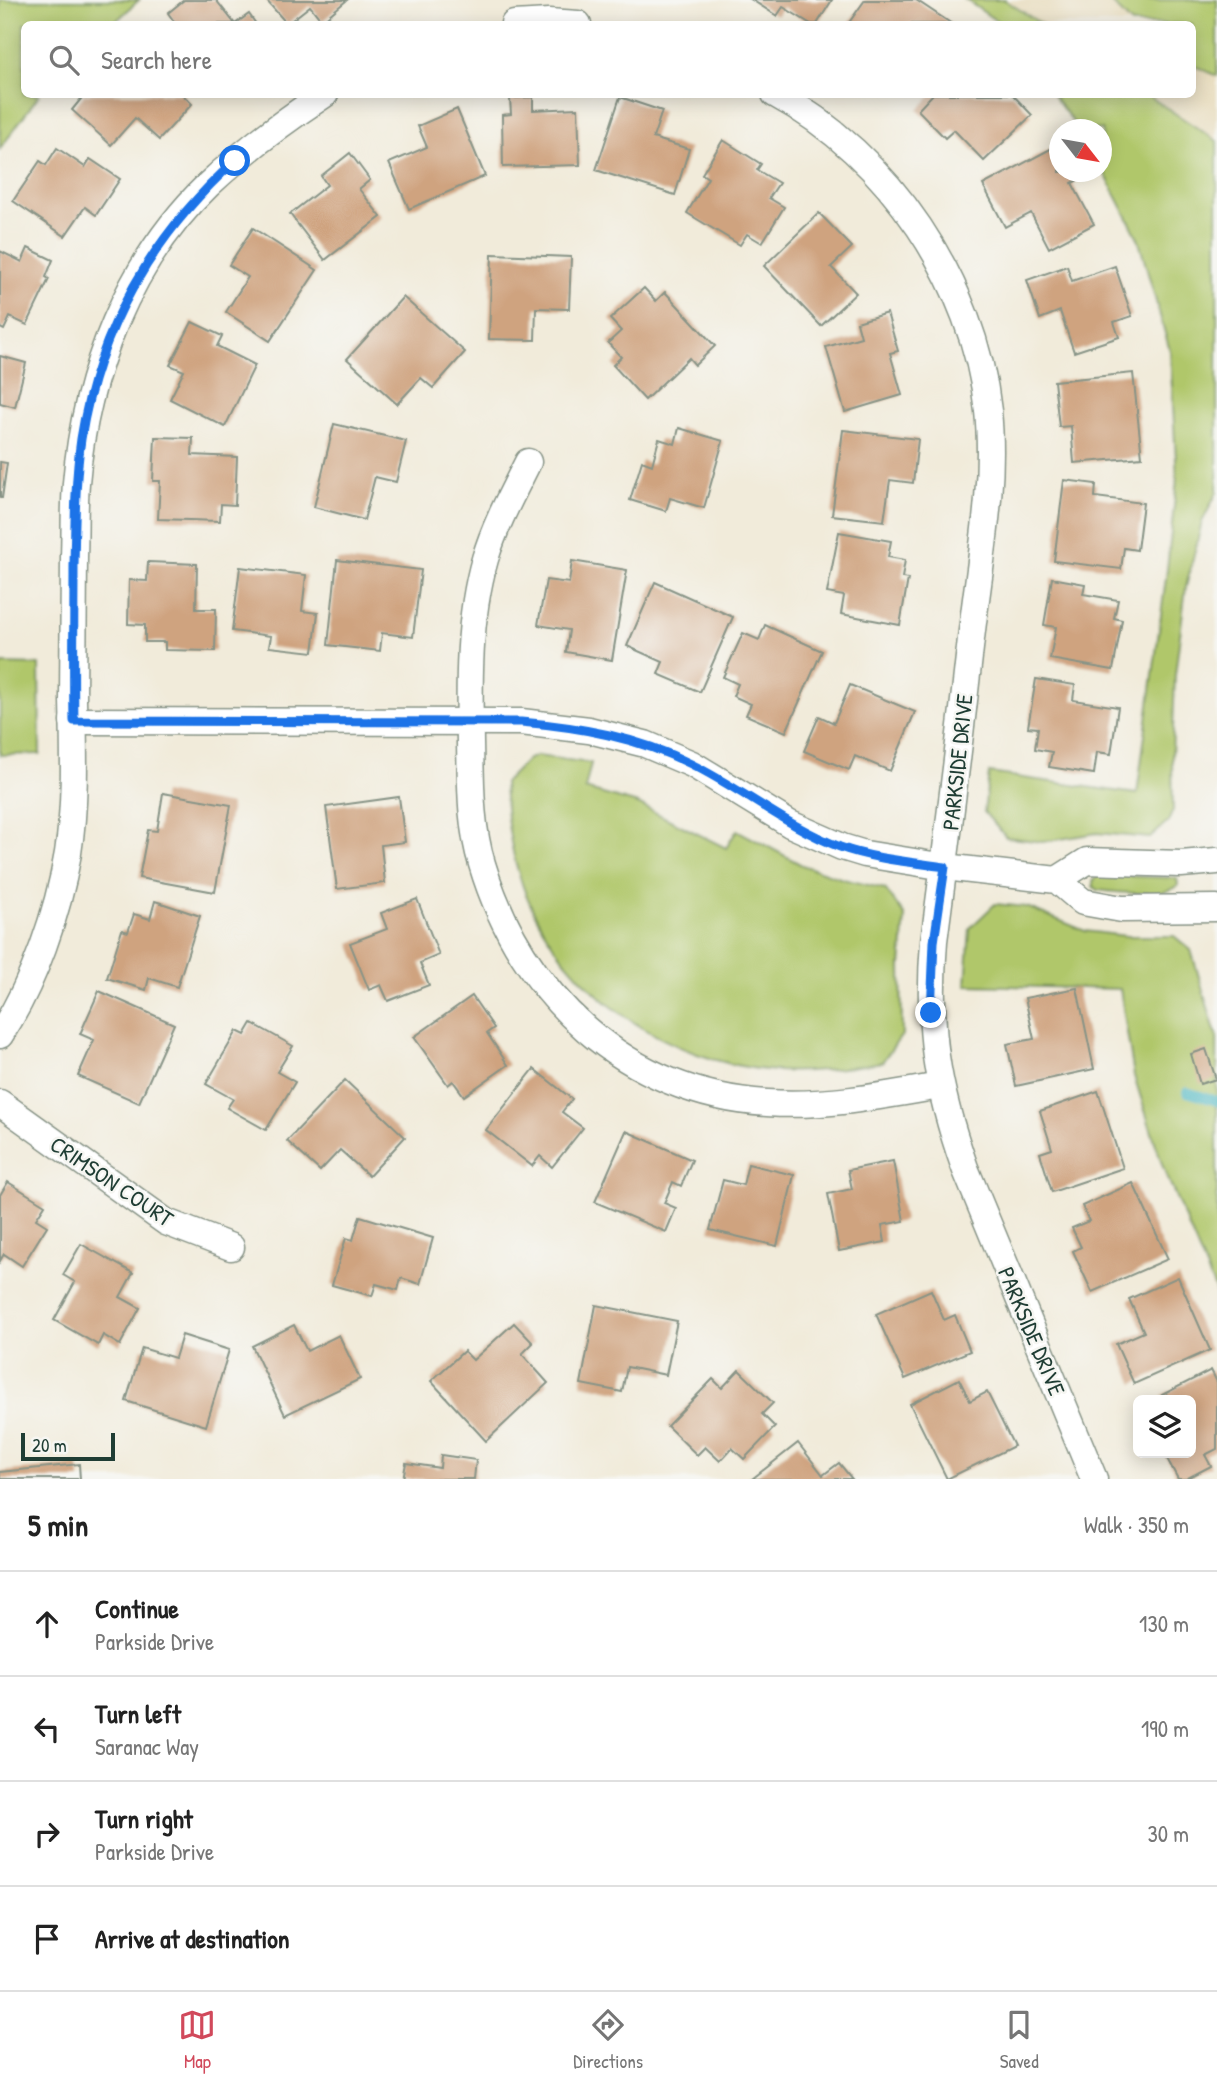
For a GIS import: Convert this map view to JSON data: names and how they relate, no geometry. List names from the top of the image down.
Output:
{
  "streets": {
    "street": ["PARKSIDE DRIVE", "CRIMSON COURT"]
  },
  "scale_bar": "20 m",
  "north": "bottom right",
  "page": {
    "search": "Search here",
    "scale": "20 m",
    "heading": ["5 min", "Walk · 350 m"],
    "list": [
      ["Continue", "Parkside Drive", "130 m"],
      ["Turn left", "Saranac Way", "190 m"],
      ["Turn right", "Parkside Drive", "30 m"],
      "Arrive at destination"
    ],
    "nav": ["Map", "Directions", "Saved"]
  }
}
